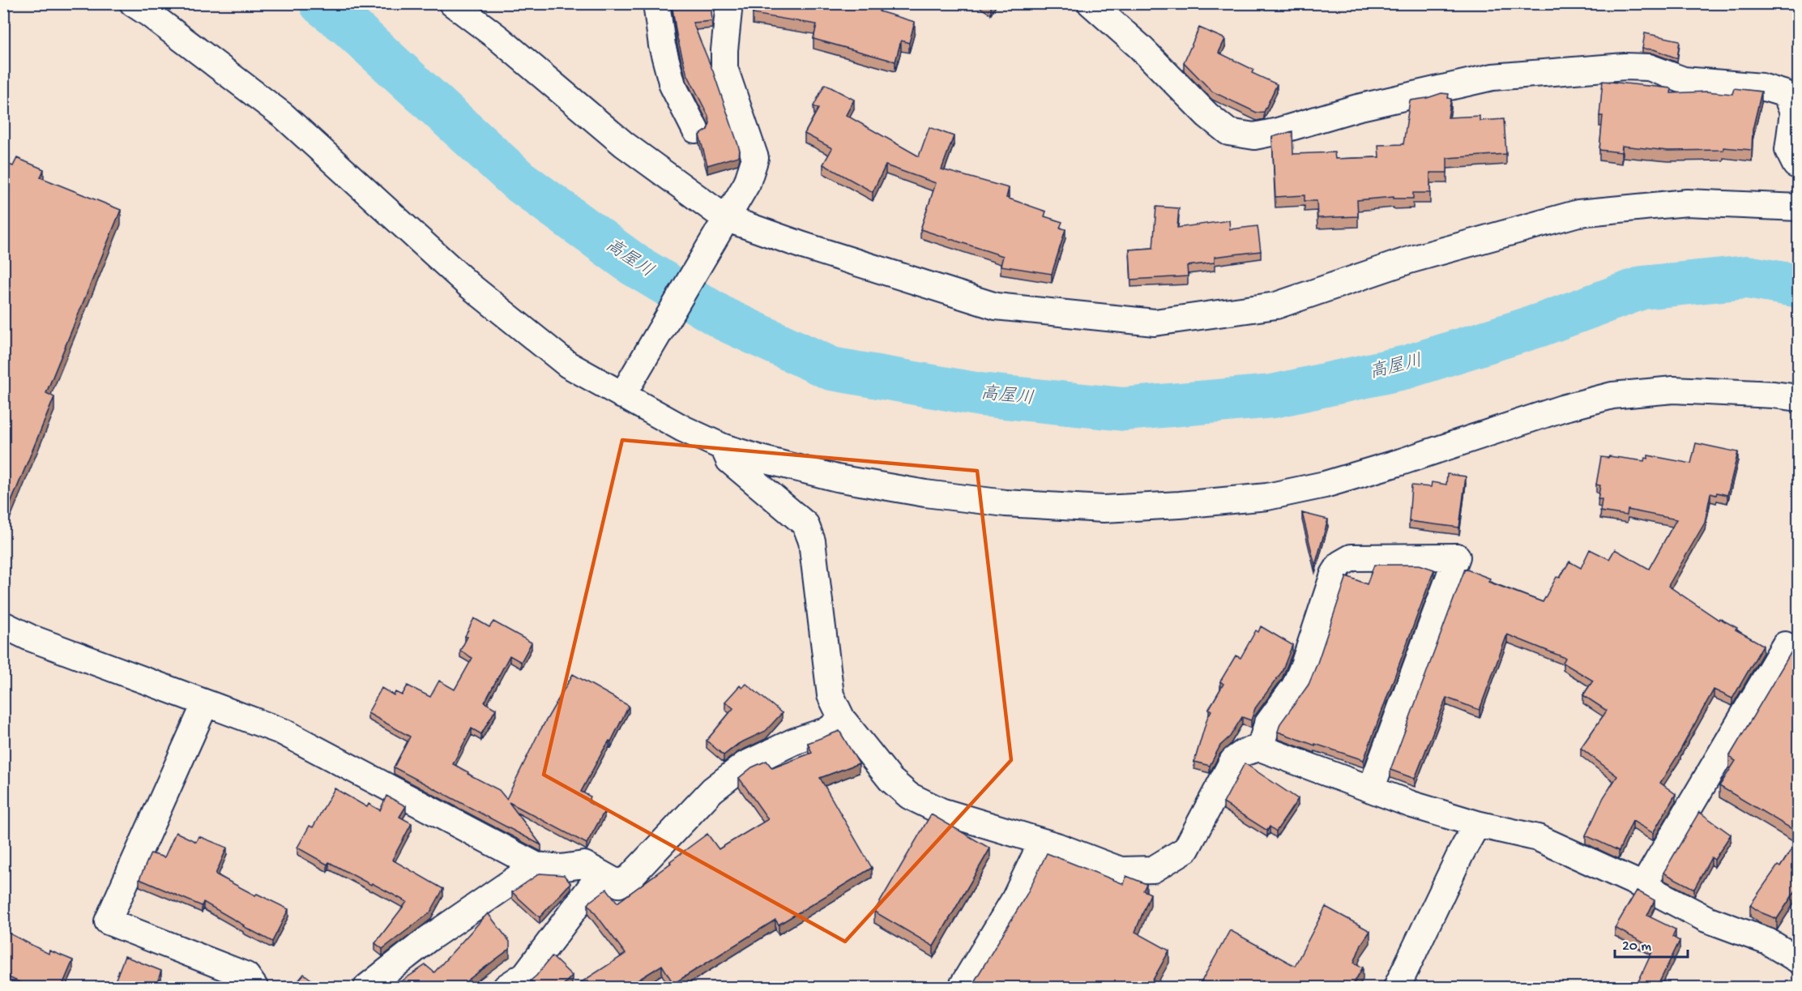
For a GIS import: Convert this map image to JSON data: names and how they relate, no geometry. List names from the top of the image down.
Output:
{
  "water": ["高屋川"],
  "scale_bar": "20 m"
}
